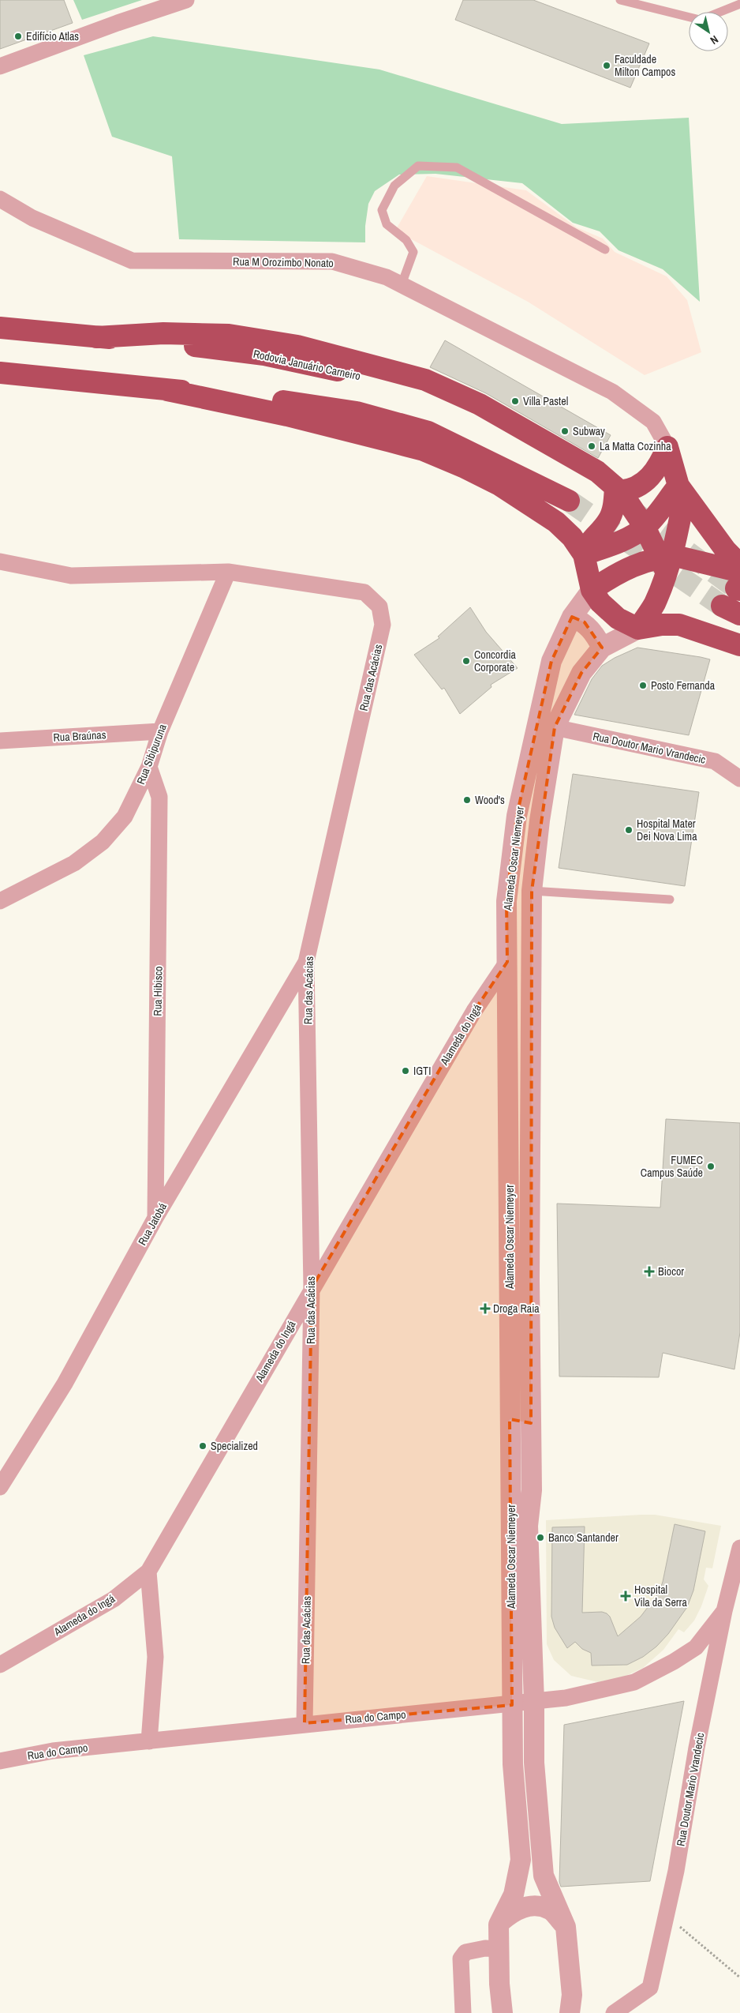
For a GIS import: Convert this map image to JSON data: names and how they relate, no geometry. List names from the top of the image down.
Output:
{
  "streets": {
    "highway": ["Rodovia Januário Carneiro"],
    "street": [
      "Rua M Orozimbo Nonato",
      "Rua das Acácias",
      "Rua Braúnas",
      "Rua Doutor Mario Vrandecic",
      "Rua Sibipuruna",
      "Alameda Oscar Niemeyer",
      "Rua Hibisco",
      "Alameda do Ingá",
      "Rua Jatobá",
      "Rua do Campo"
    ]
  },
  "crossings": [
    ["Rua das Acácias", "Rua Sibipuruna"],
    ["Rua das Acácias", "Alameda do Ingá"],
    ["Rua das Acácias", "Rua Jatobá"],
    ["Rua das Acácias", "Rua do Campo"],
    ["Rua Braúnas", "Rua Sibipuruna"],
    ["Rua Doutor Mario Vrandecic", "Alameda Oscar Niemeyer"],
    ["Rua Doutor Mario Vrandecic", "Rua do Campo"],
    ["Rua Sibipuruna", "Rua Hibisco"],
    ["Alameda Oscar Niemeyer", "Alameda do Ingá"],
    ["Alameda Oscar Niemeyer", "Rua do Campo"],
    ["Rua Hibisco", "Rua Jatobá"]
  ],
  "places": {
    "other": [
      "Edifício Atlas",
      "Faculdade Milton Campos",
      "Villa Pastel",
      "Subway",
      "La Matta Cozinha",
      "Concordia Corporate",
      "Posto Fernanda",
      "Wood's",
      "Hospital Mater Dei Nova Lima",
      "IGTI",
      "FUMEC Campus Saúde",
      "Specialized",
      "Banco Santander"
    ],
    "health": ["Biocor", "Droga Raia", "Hospital Vila da Serra"]
  },
  "north": "bottom right"
}
